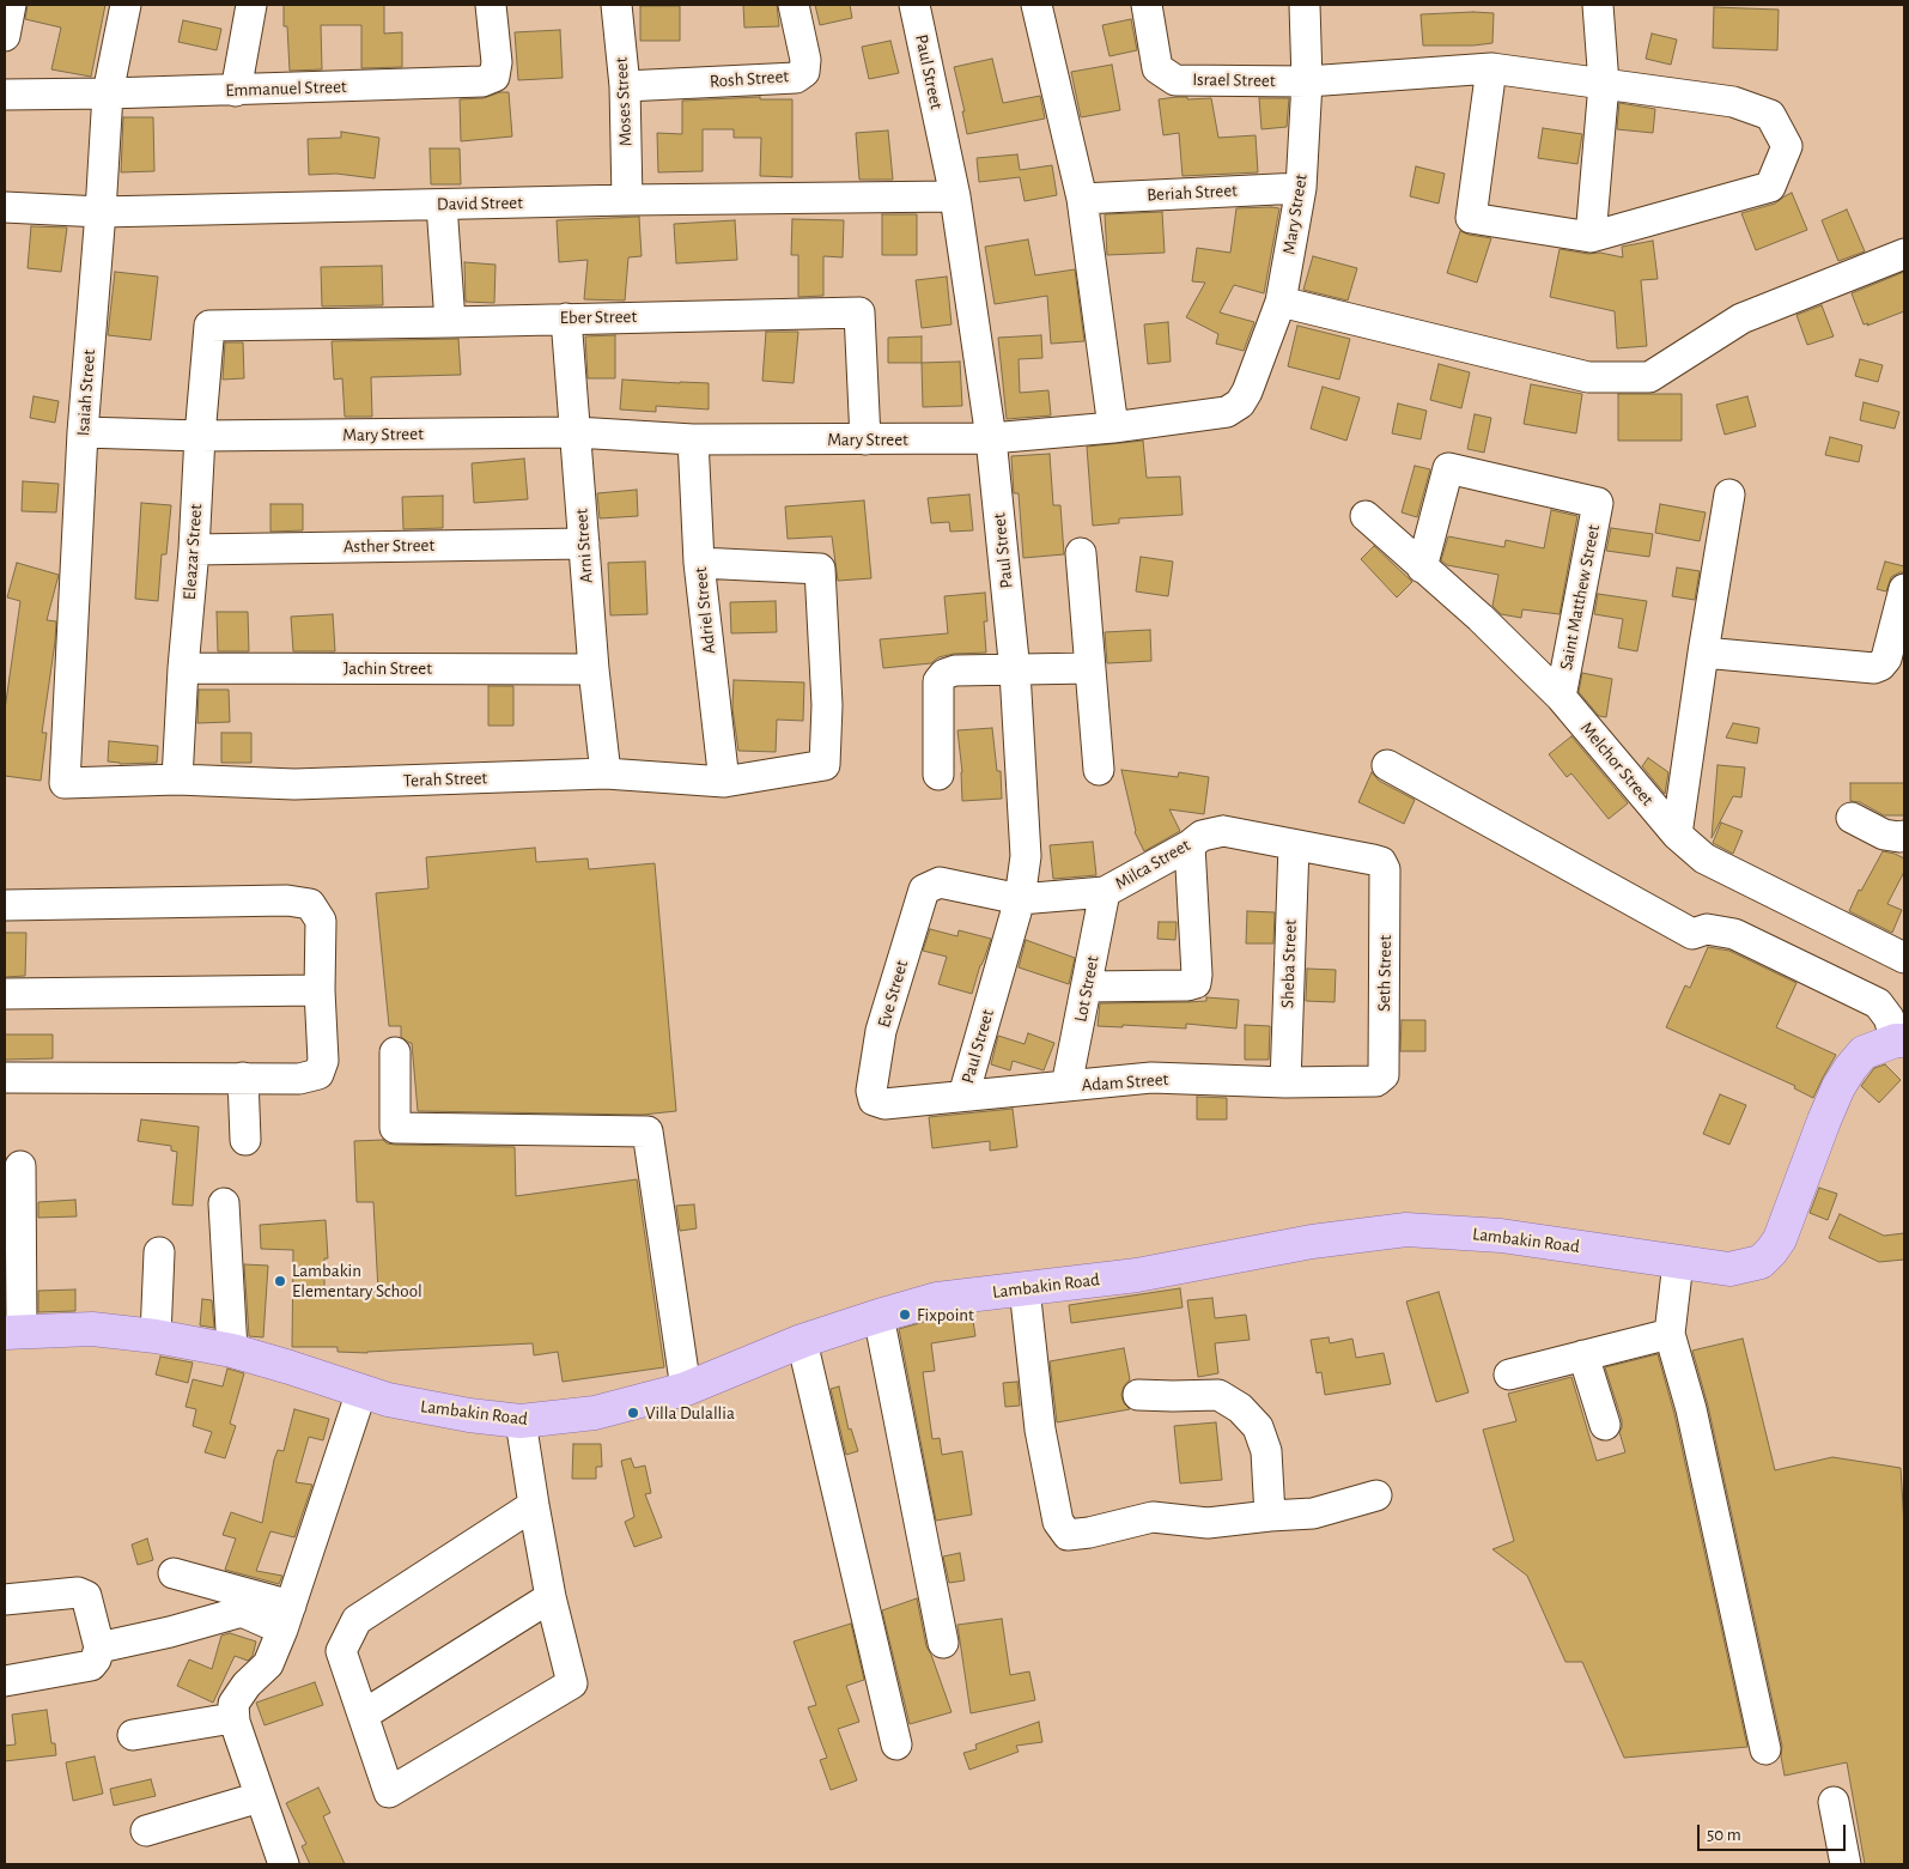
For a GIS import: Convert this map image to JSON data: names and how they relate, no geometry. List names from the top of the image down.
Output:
{
  "streets": {
    "main road": ["Lambakin Road"],
    "street": [
      "Paul Street",
      "Rosh Street",
      "Israel Street",
      "Emmanuel Street",
      "Moses Street",
      "Beriah Street",
      "David Street",
      "Mary Street",
      "Eber Street",
      "Isaiah Street",
      "Asther Street",
      "Arni Street",
      "Eleazar Street",
      "Saint Matthew Street",
      "Adriel Street",
      "Jachin Street",
      "Melchor Street",
      "Terah Street",
      "Milca Street",
      "Sheba Street",
      "Seth Street",
      "Lot Street",
      "Eve Street",
      "Adam Street"
    ]
  },
  "crossings": [
    ["Paul Street", "David Street"],
    ["Paul Street", "Mary Street"],
    ["Paul Street", "Milca Street"],
    ["Paul Street", "Adam Street"],
    ["Rosh Street", "Moses Street"],
    ["Israel Street", "Mary Street"],
    ["Emmanuel Street", "Isaiah Street"],
    ["Moses Street", "David Street"],
    ["Beriah Street", "Mary Street"],
    ["David Street", "Isaiah Street"],
    ["Mary Street", "Eber Street"],
    ["Mary Street", "Isaiah Street"],
    ["Mary Street", "Arni Street"],
    ["Mary Street", "Eleazar Street"],
    ["Mary Street", "Adriel Street"],
    ["Eber Street", "Arni Street"],
    ["Eber Street", "Eleazar Street"],
    ["Isaiah Street", "Terah Street"],
    ["Asther Street", "Arni Street"],
    ["Asther Street", "Eleazar Street"],
    ["Arni Street", "Jachin Street"],
    ["Arni Street", "Terah Street"],
    ["Eleazar Street", "Jachin Street"],
    ["Eleazar Street", "Terah Street"],
    ["Saint Matthew Street", "Melchor Street"],
    ["Adriel Street", "Terah Street"],
    ["Milca Street", "Sheba Street"],
    ["Milca Street", "Seth Street"],
    ["Milca Street", "Lot Street"],
    ["Milca Street", "Eve Street"],
    ["Sheba Street", "Adam Street"],
    ["Seth Street", "Adam Street"],
    ["Lot Street", "Adam Street"],
    ["Eve Street", "Adam Street"]
  ],
  "places": ["Lambakin Elementary School", "Fixpoint", "Villa Dulallia"],
  "scale_bar": "50 m"
}
